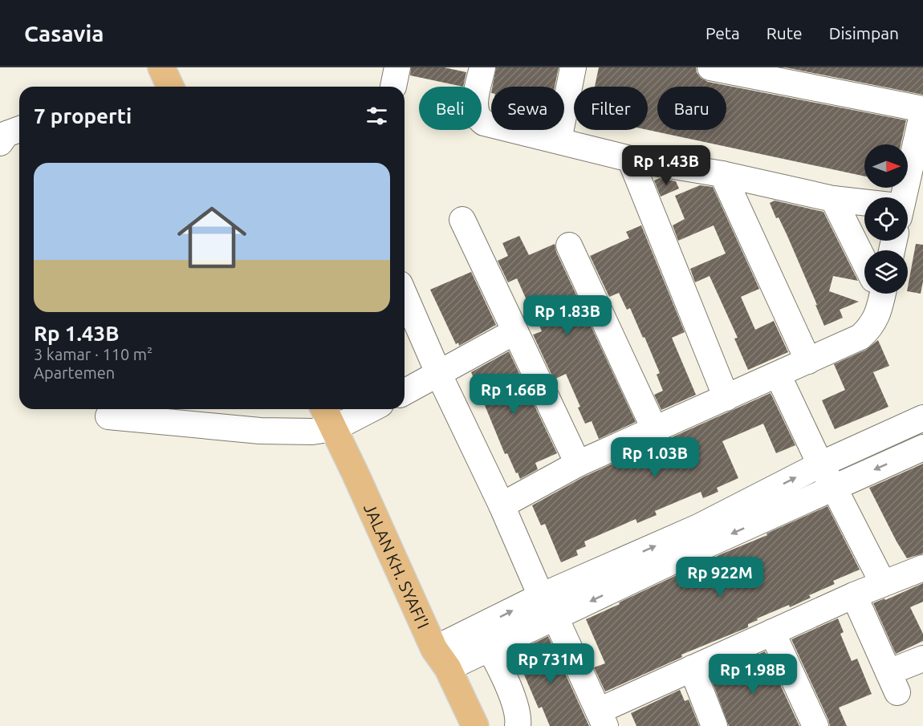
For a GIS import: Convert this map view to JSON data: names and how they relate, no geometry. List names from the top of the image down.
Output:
{
  "streets": {
    "main road": ["JALAN KH. SYAFI'I"]
  },
  "north": "right",
  "page": {
    "header": "Casavia",
    "nav": ["Peta", "Rute", "Disimpan"],
    "chip": [
      "Beli",
      "Sewa",
      "Filter",
      "Baru"
    ],
    "heading": "7 properti",
    "list": [
      {
        "name": "Rp 1.43B",
        "note": "3 kamar · 110 m² · Apartemen"
      }
    ],
    "price": [
      "Rp 1.43B",
      "Rp 1.83B",
      "Rp 1.66B",
      "Rp 1.03B",
      "Rp 922M",
      "Rp 731M",
      "Rp 1.98B"
    ]
  }
}
